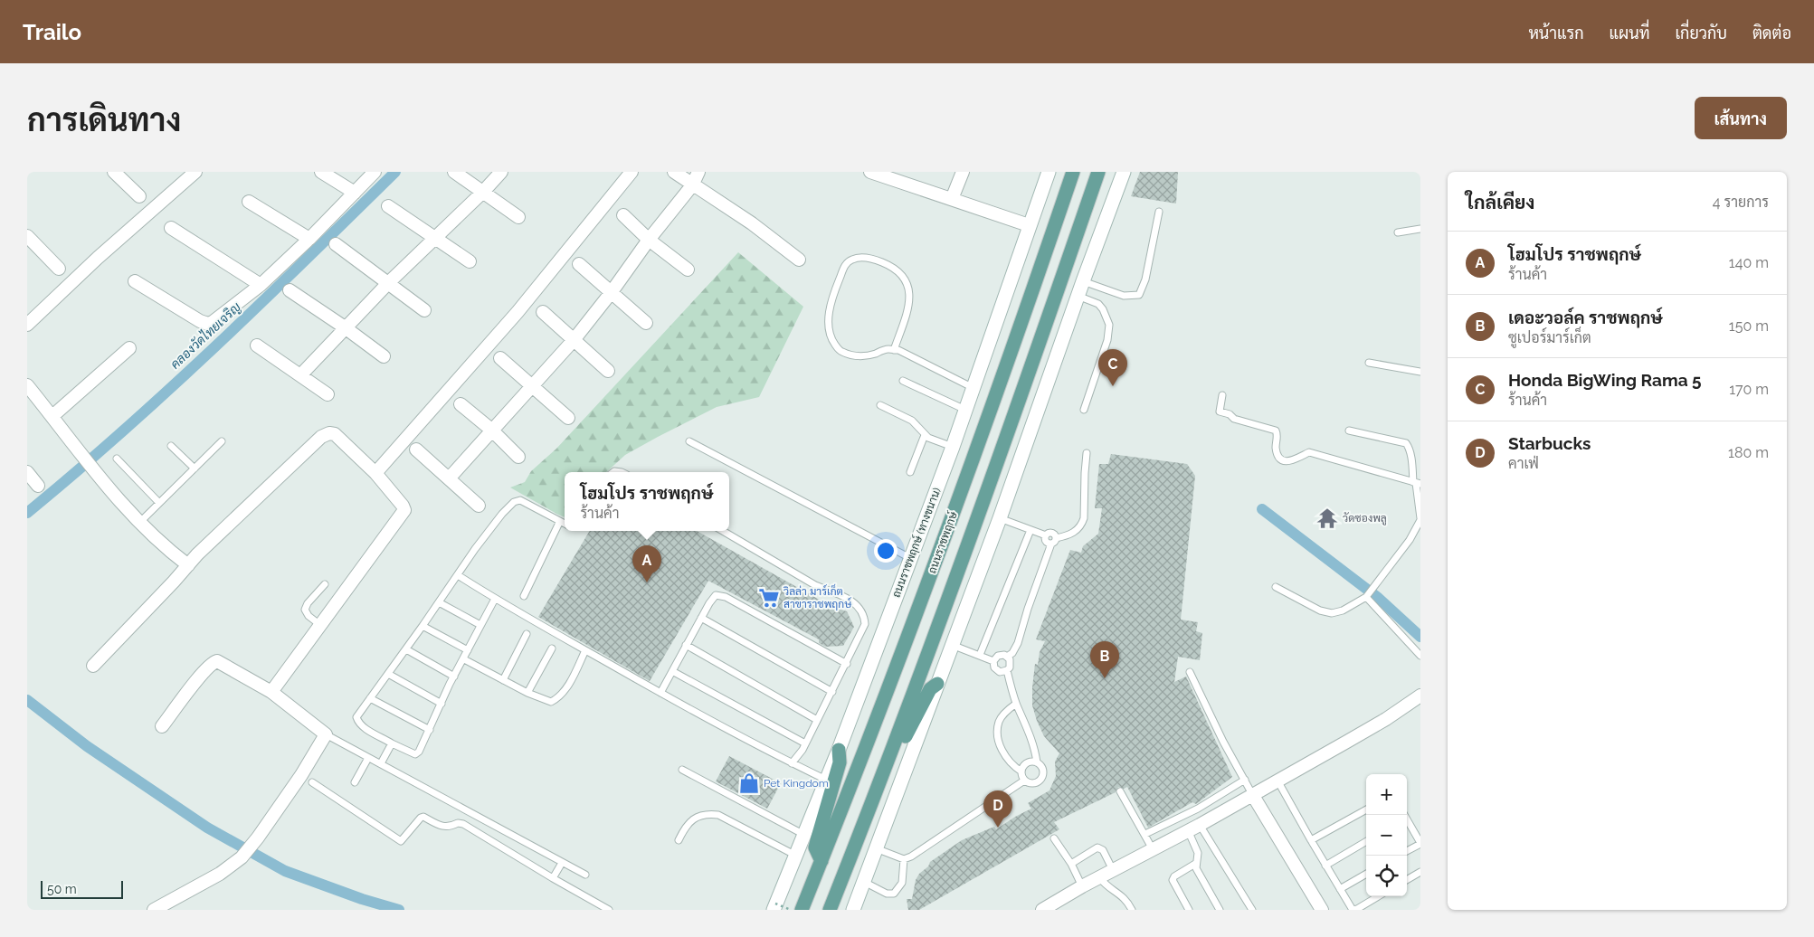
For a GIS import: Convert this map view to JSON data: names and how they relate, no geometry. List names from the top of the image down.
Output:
{
  "streets": {
    "main road": ["ถนนราชพฤกษ์ (ทางขนาน)", "ถนนราชพฤกษ์"]
  },
  "water": ["คลองวัดไทยเจริญ"],
  "places": {
    "temple": ["วัดซองพลู"],
    "supermarket": ["วิลล่า มาร์เก็ต สาขาราชพฤกษ์"],
    "shop": ["Pet Kingdom"]
  },
  "scale_bar": "50 m",
  "page": {
    "header": "Trailo",
    "nav": [
      "หน้าแรก",
      "แผนที่",
      "เกี่ยวกับ",
      "ติดต่อ"
    ],
    "buttons": "เส้นทาง",
    "title": "การเดินทาง",
    "heading": ["ใกล้เคียง", "4 รายการ"],
    "list": [
      {
        "mark": "A",
        "name": "โฮมโปร ราชพฤกษ์",
        "note": "ร้านค้า",
        "value": "140 m"
      },
      {
        "mark": "B",
        "name": "เดอะวอล์ค ราชพฤกษ์",
        "note": "ซูเปอร์มาร์เก็ต",
        "value": "150 m"
      },
      {
        "mark": "C",
        "name": "Honda BigWing Rama 5",
        "note": "ร้านค้า",
        "value": "170 m"
      },
      {
        "mark": "D",
        "name": "Starbucks",
        "note": "คาเฟ่",
        "value": "180 m"
      }
    ],
    "pins": [
      "C",
      "A",
      "B",
      "D"
    ],
    "popup": ["โฮมโปร ราชพฤกษ์", "ร้านค้า"],
    "map_buttons": ["+", "−"],
    "scale": "50 m"
  }
}
